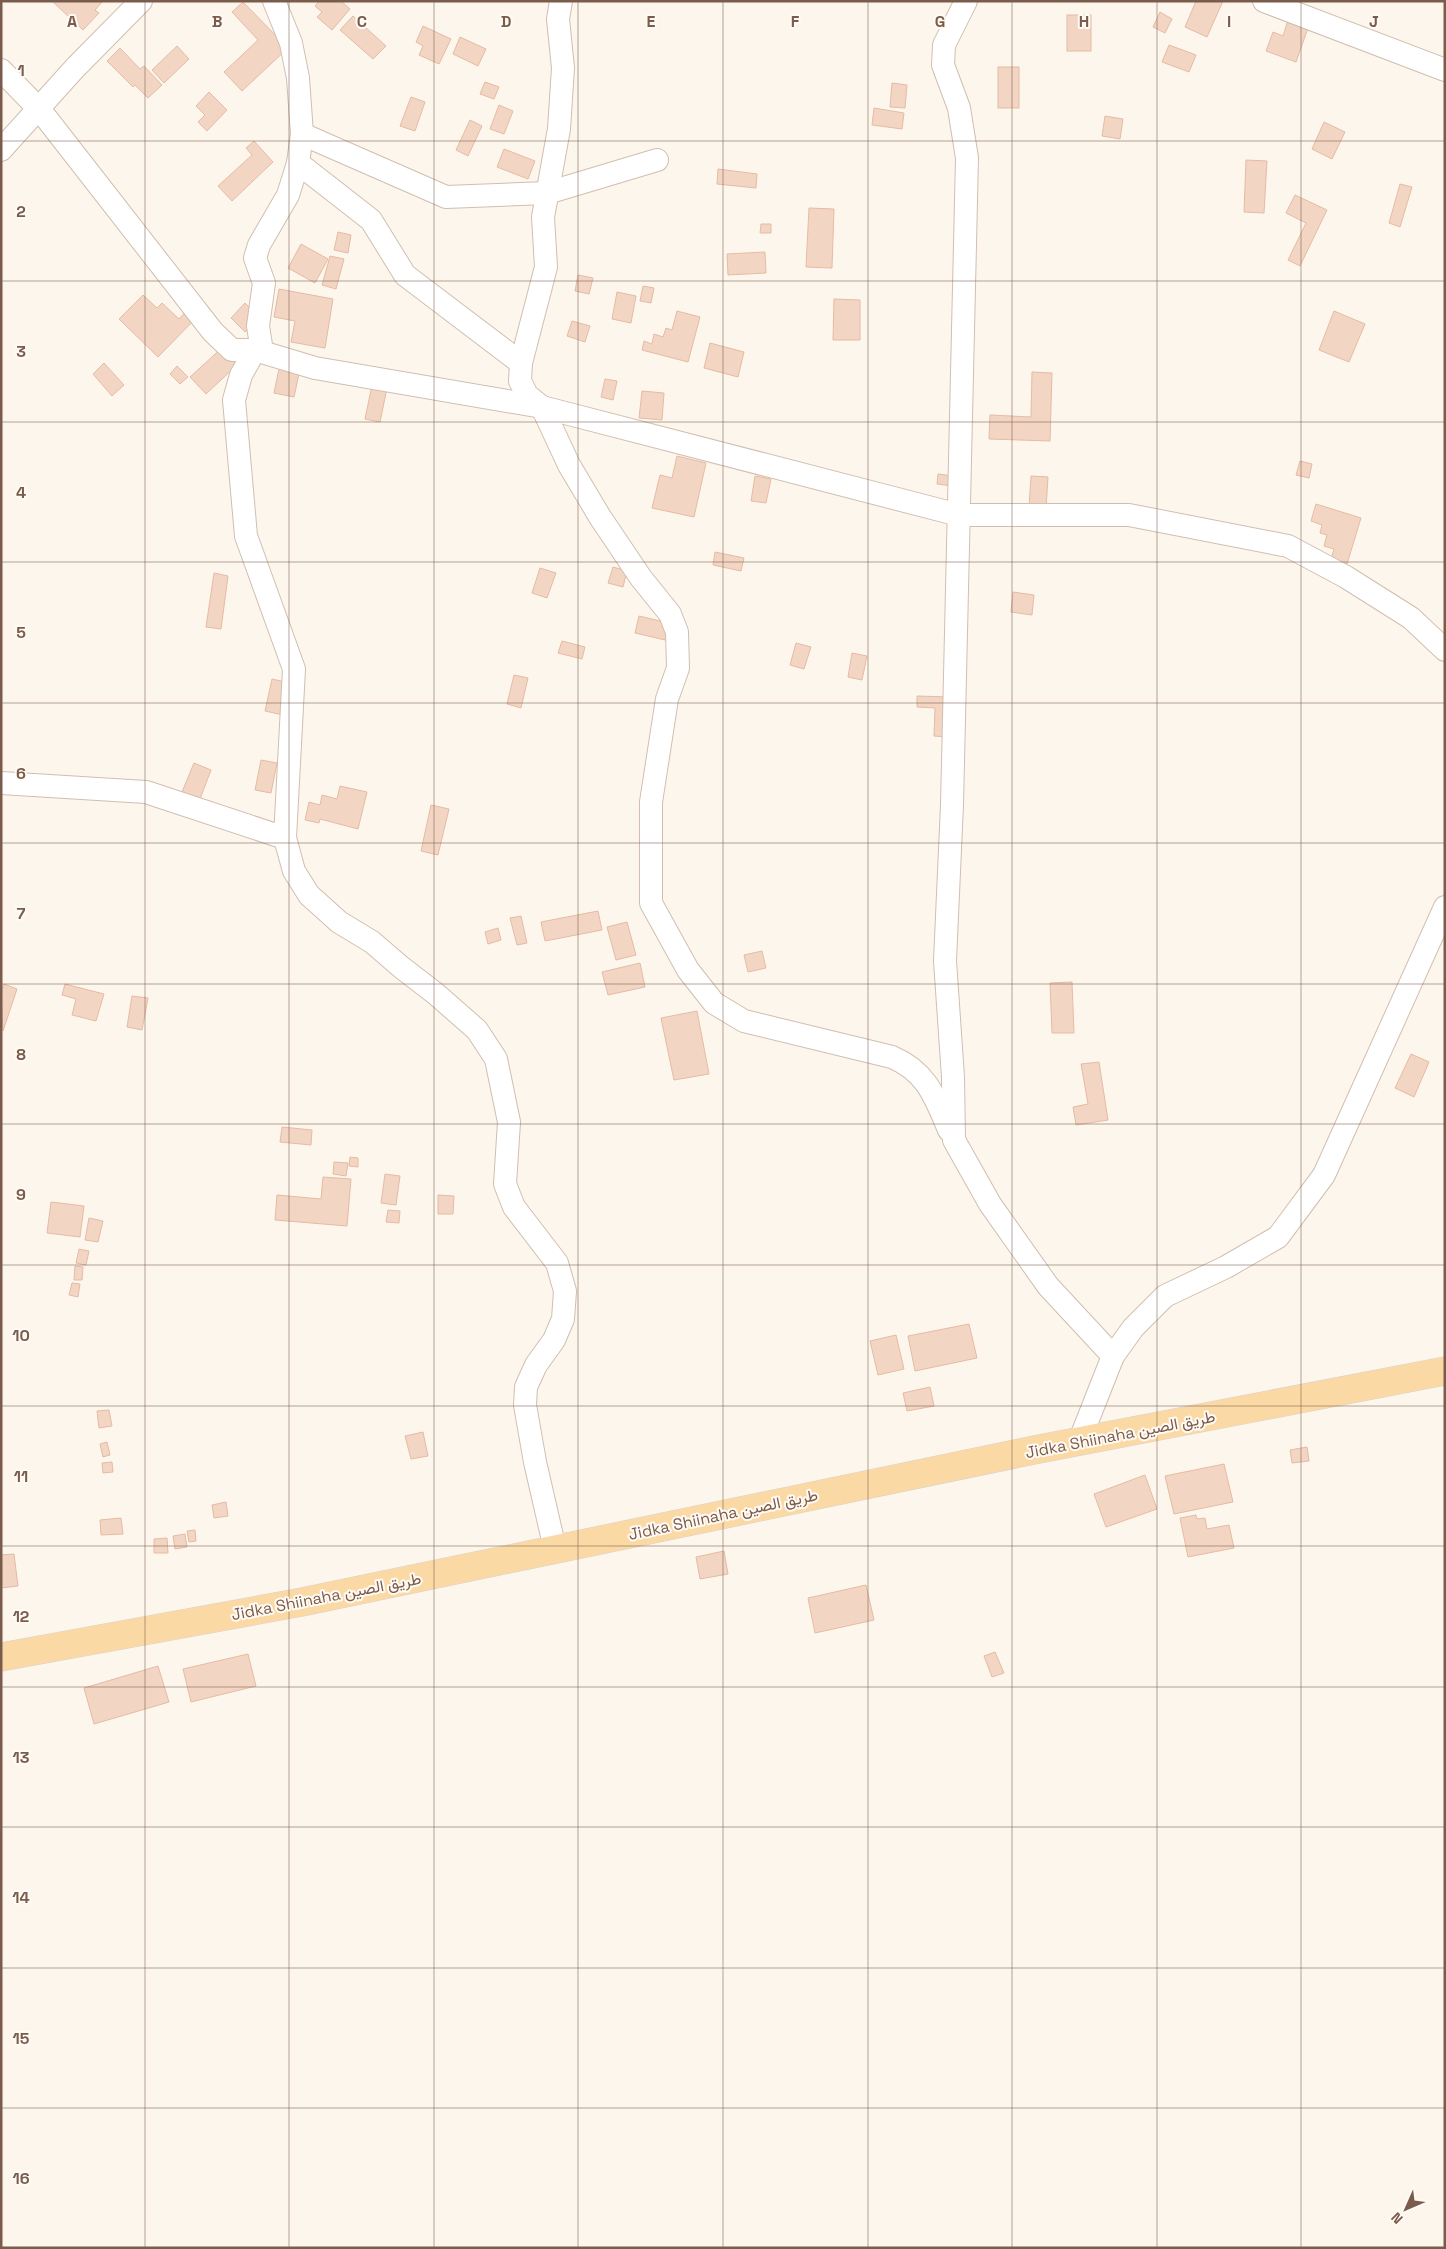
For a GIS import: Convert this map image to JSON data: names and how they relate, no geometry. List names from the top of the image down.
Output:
{
  "streets": {
    "main road": ["Jidka Shiinaha طريق الصين"]
  },
  "north": "bottom left",
  "grid": {
    "columns": [
      "A",
      "B",
      "C",
      "D",
      "E",
      "F",
      "G",
      "H",
      "I",
      "J"
    ],
    "rows": [
      "1",
      "2",
      "3",
      "4",
      "5",
      "6",
      "7",
      "8",
      "9",
      "10",
      "11",
      "12",
      "13",
      "14",
      "15",
      "16"
    ]
  }
}
